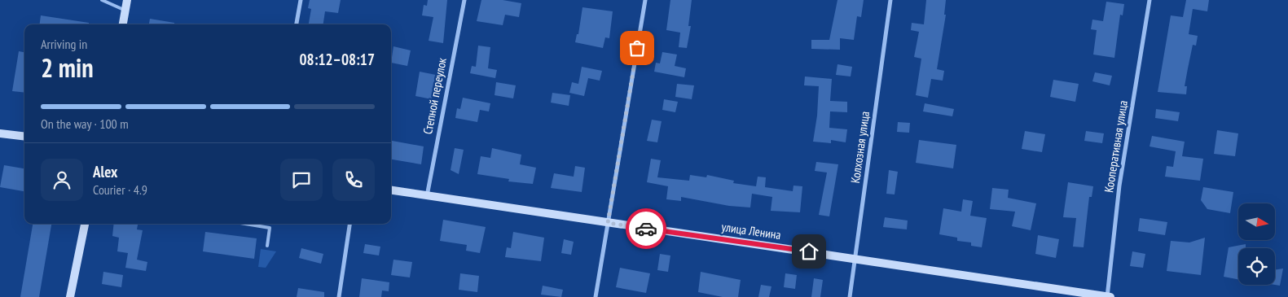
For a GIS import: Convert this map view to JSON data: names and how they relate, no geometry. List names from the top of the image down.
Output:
{
  "streets": {
    "street": [
      "Степной переулок",
      "Кооперативная улица",
      "Колхозная улица",
      "улица Ленина"
    ]
  },
  "crossings": [
    ["Степной переулок", "улица Ленина"],
    ["Кооперативная улица", "улица Ленина"],
    ["Колхозная улица", "улица Ленина"]
  ],
  "north": "right",
  "page": {
    "heading": ["2 min", "Arriving in", "08:12–08:17"],
    "panel": ["Alex", "Courier · 4.9"],
    "bar": "On the way · 100 m"
  }
}
